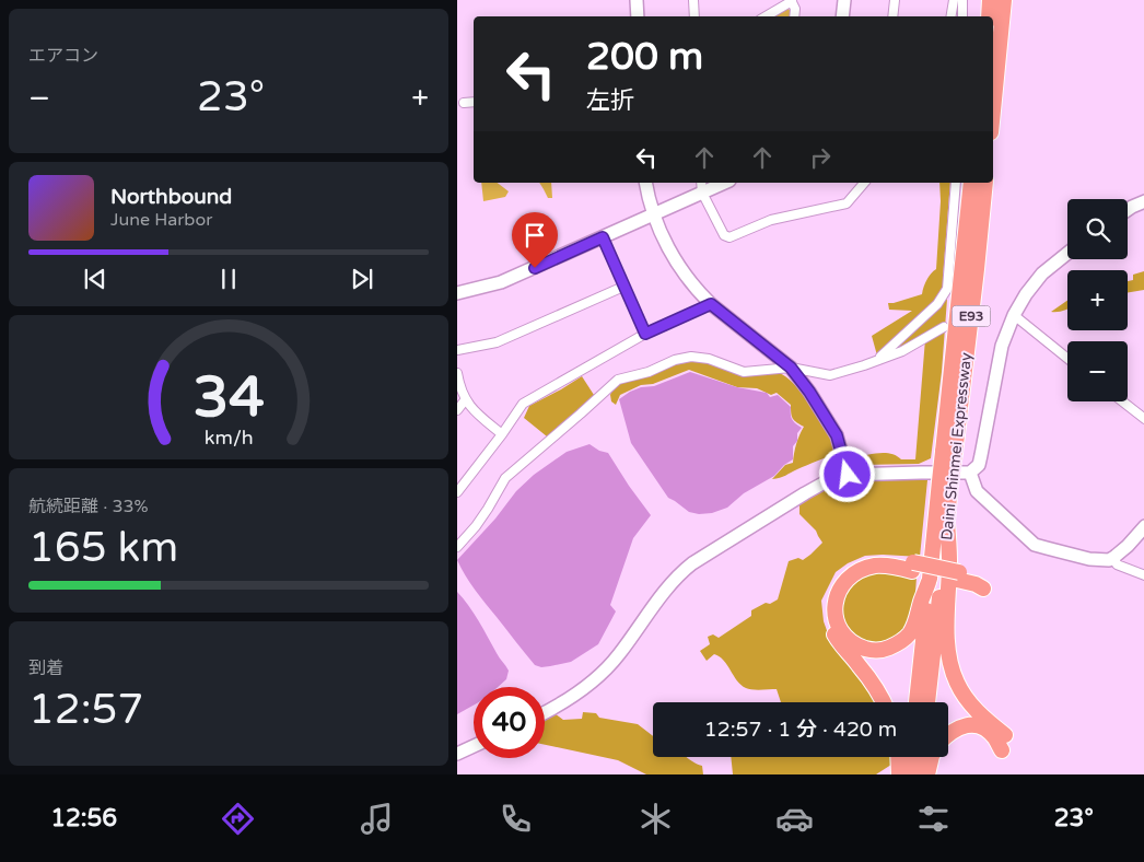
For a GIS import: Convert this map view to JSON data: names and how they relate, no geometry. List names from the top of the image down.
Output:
{
  "streets": {
    "highway": ["E93", "Daini Shinmei Expressway"]
  },
  "page": {
    "tile": [
      "エアコン",
      ["航続距離 · 33%", "165 km"],
      ["到着", "12:57"]
    ],
    "turn": ["200 m", "左折"],
    "heat": ["−", "23°", "+"],
    "song": ["Northbound", "June Harbor"],
    "map_buttons": ["+", "−"],
    "limit": "40",
    "trip": "12:57 · 1 分 · 420 m",
    "tabs": ["12:56", "23°"],
    "gauge": ["34", "km/h"]
  }
}
